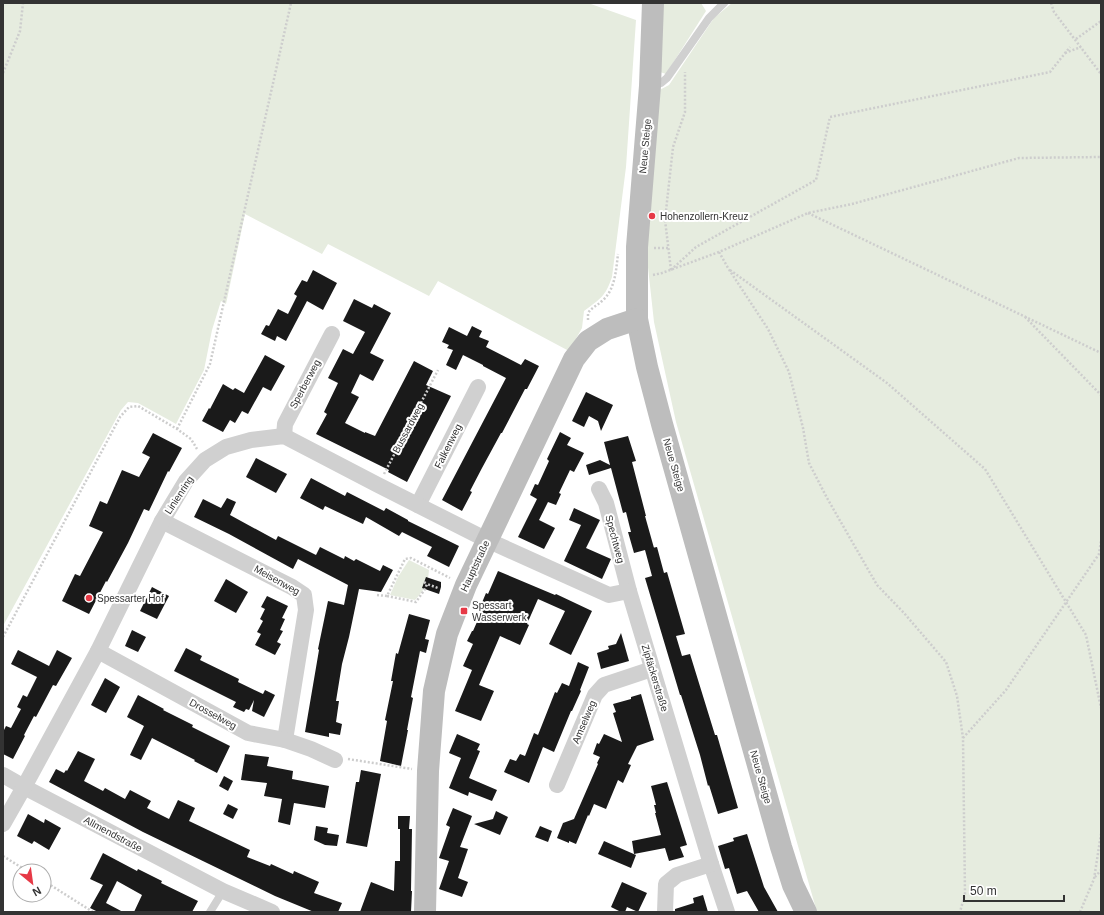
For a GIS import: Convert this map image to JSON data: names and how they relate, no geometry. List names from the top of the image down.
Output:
{
  "streets": {
    "main road": ["Neue Steige", "Hauptstraße"],
    "street": [
      "Sperberweg",
      "Falkenweg",
      "Linienring",
      "Spechtweg",
      "Meisenweg",
      "Zipfäckerstraße",
      "Drosselweg",
      "Amselweg",
      "Allmendstraße"
    ],
    "path": ["Bussardweg"]
  },
  "crossings": [
    ["Neue Steige", "Hauptstraße"],
    ["Sperberweg", "Linienring"],
    ["Linienring", "Meisenweg"],
    ["Linienring", "Drosselweg"],
    ["Linienring", "Allmendstraße"],
    ["Spechtweg", "Zipfäckerstraße"],
    ["Meisenweg", "Drosselweg"],
    ["Zipfäckerstraße", "Amselweg"]
  ],
  "places": {
    "other": ["Hohenzollern-Kreuz", "Spessarter Hof"],
    "transit": ["Spessart Wasserwerk"]
  },
  "scale_bar": "50 m",
  "north": "bottom right"
}
